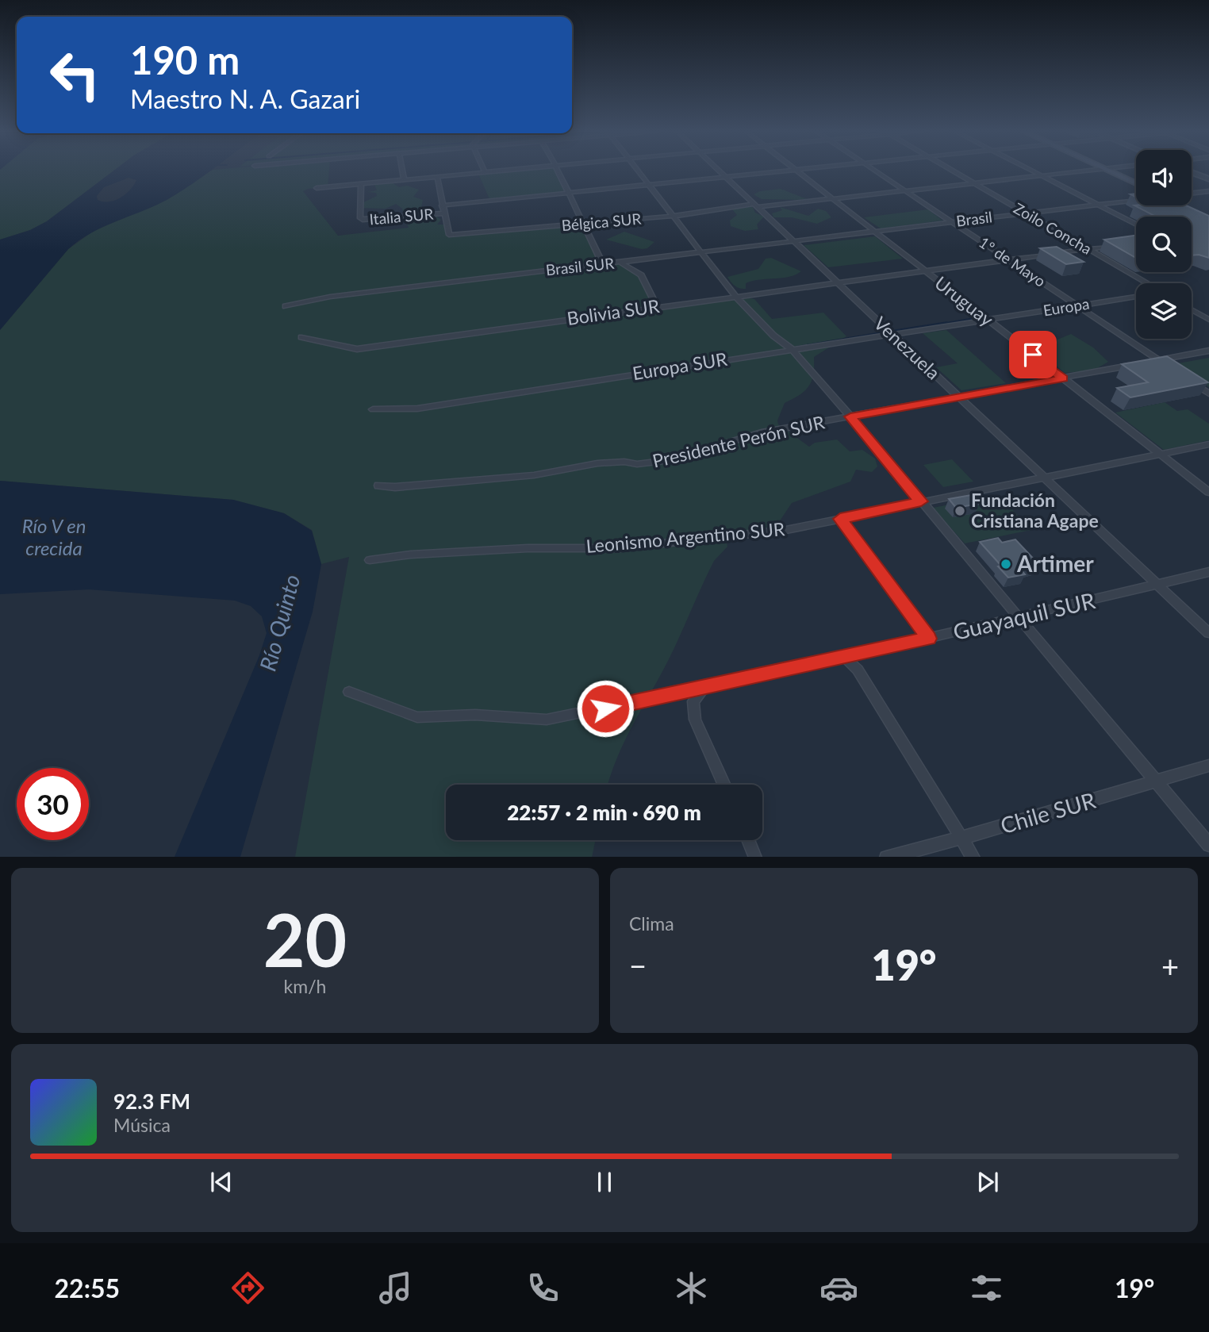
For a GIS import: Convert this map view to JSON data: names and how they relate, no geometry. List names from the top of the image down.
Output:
{
  "streets": {
    "street": [
      "Italia SUR",
      "Brasil",
      "Bélgica SUR",
      "Zoilo Concha",
      "1º de Mayo",
      "Brasil SUR",
      "Uruguay",
      "Europa",
      "Bolivia SUR",
      "Venezuela",
      "Europa SUR",
      "Presidente Perón SUR",
      "Leonismo Argentino SUR",
      "Guayaquil SUR",
      "Chile SUR"
    ]
  },
  "crossings": [
    ["Italia SUR", "Bélgica SUR"],
    ["Italia SUR", "Venezuela"],
    ["Brasil", "Zoilo Concha"],
    ["Brasil", "1º de Mayo"],
    ["Brasil", "Brasil SUR"],
    ["Brasil", "Uruguay"],
    ["Bélgica SUR", "Zoilo Concha"],
    ["Bélgica SUR", "1º de Mayo"],
    ["Bélgica SUR", "Uruguay"],
    ["Bélgica SUR", "Venezuela"],
    ["Zoilo Concha", "Bolivia SUR"],
    ["1º de Mayo", "Europa"],
    ["1º de Mayo", "Bolivia SUR"],
    ["Brasil SUR", "Uruguay"],
    ["Brasil SUR", "Venezuela"],
    ["Uruguay", "Europa"],
    ["Uruguay", "Bolivia SUR"],
    ["Uruguay", "Europa SUR"],
    ["Uruguay", "Presidente Perón SUR"],
    ["Uruguay", "Leonismo Argentino SUR"],
    ["Europa", "Europa SUR"],
    ["Bolivia SUR", "Venezuela"],
    ["Venezuela", "Europa SUR"],
    ["Venezuela", "Presidente Perón SUR"],
    ["Venezuela", "Leonismo Argentino SUR"],
    ["Venezuela", "Guayaquil SUR"]
  ],
  "water": ["Río V en crecida", "Río Quinto"],
  "places": ["Fundación Cristiana Agape", "Artimer"],
  "page": {
    "turn": ["190 m", "Maestro N. A. Gazari"],
    "limit": "30",
    "trip": "22:57 · 2 min · 690 m",
    "tile": [
      ["20", "km/h"],
      "Clima"
    ],
    "heat": ["−", "19°", "+"],
    "song": ["92.3 FM", "Música"],
    "tabs": ["22:55", "19°"]
  }
}
